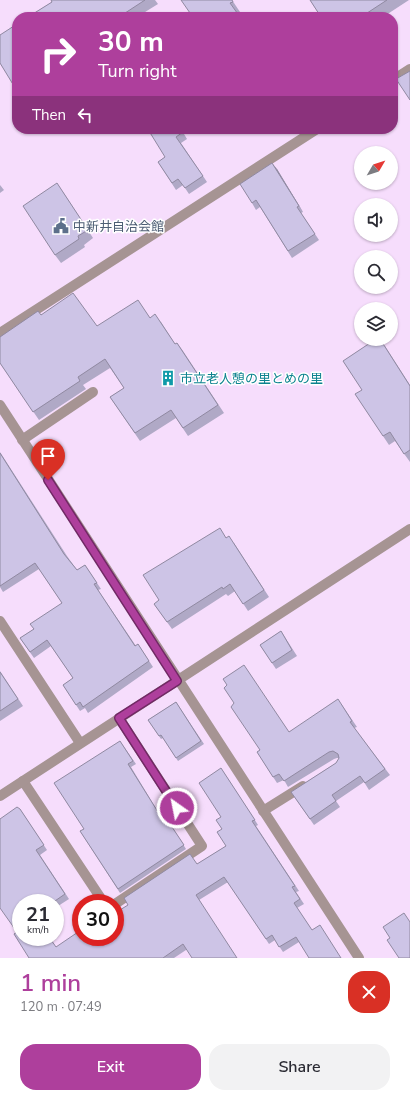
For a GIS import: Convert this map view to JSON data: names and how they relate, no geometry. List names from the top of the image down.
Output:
{
  "places": {
    "public building": ["中新井自治会館"],
    "building": ["市立老人憩の里とめの里"]
  },
  "north": "top right",
  "page": {
    "turn": ["30 m", "Turn right"],
    "then": "Then",
    "speed": "21 km/h",
    "limit": "30",
    "heading": ["1 min", "120 m · 07:49"],
    "buttons": ["Exit", "Share"]
  }
}
